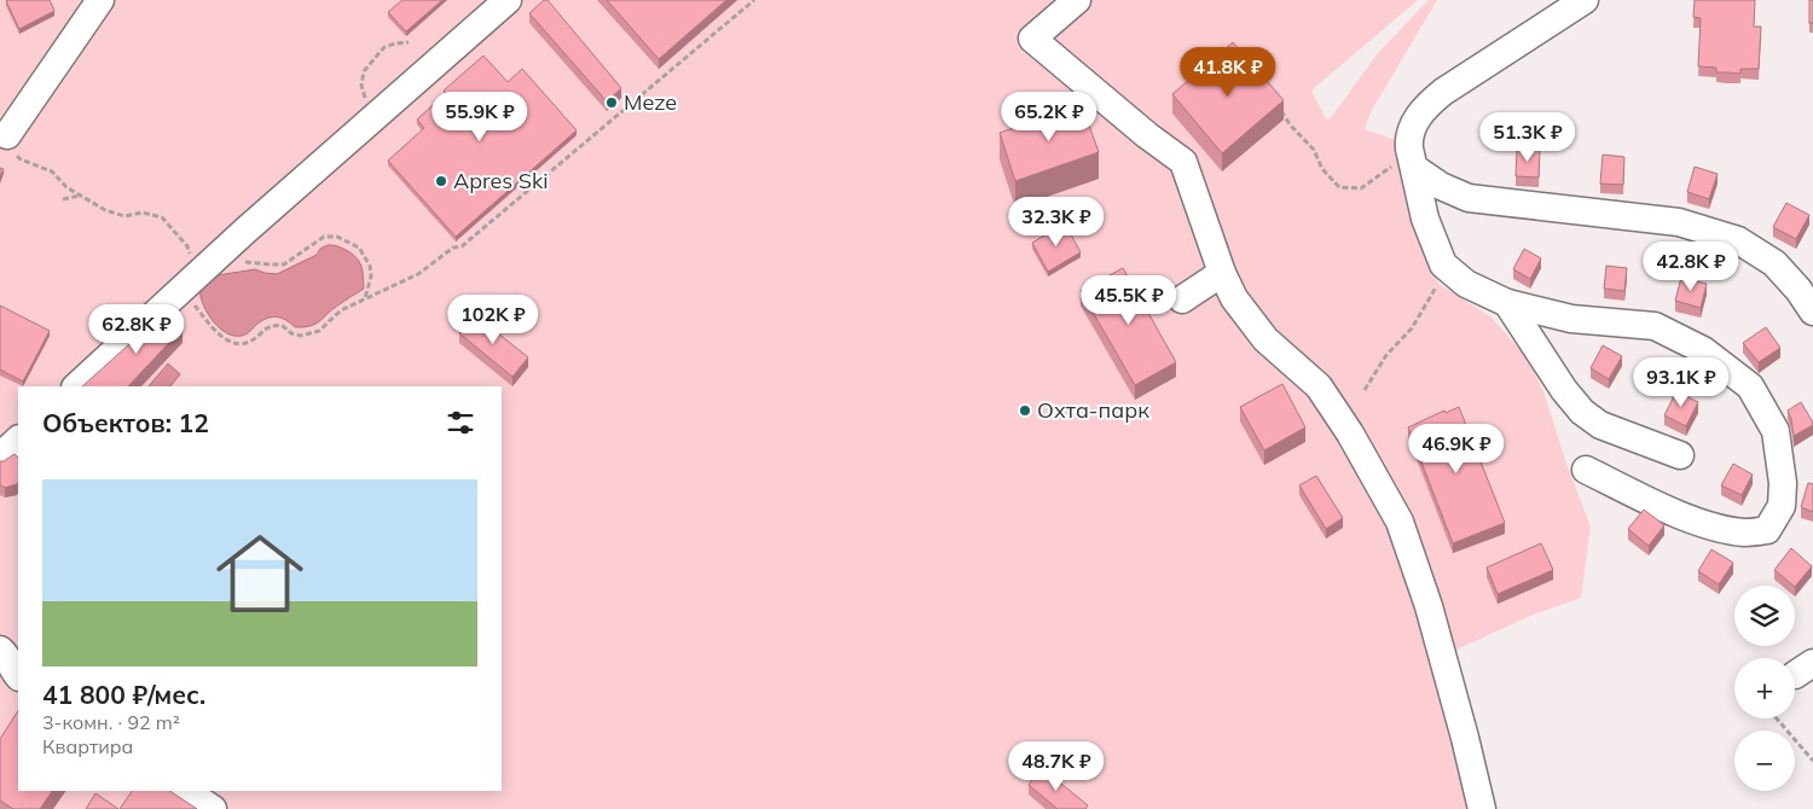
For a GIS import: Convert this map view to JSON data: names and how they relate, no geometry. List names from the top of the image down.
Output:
{
  "places": ["Meze", "Apres Ski", "Охта-парк"],
  "page": {
    "price": [
      "41.8K ₽",
      "55.9K ₽",
      "65.2K ₽",
      "51.3K ₽",
      "32.3K ₽",
      "42.8K ₽",
      "45.5K ₽",
      "102K ₽",
      "62.8K ₽",
      "93.1K ₽",
      "46.9K ₽",
      "48.7K ₽"
    ],
    "heading": "Объектов: 12",
    "list": [
      {
        "name": "41 800 ₽/мес.",
        "note": "3-комн. · 92 m² · Квартира"
      }
    ],
    "map_buttons": ["+", "−"]
  }
}
